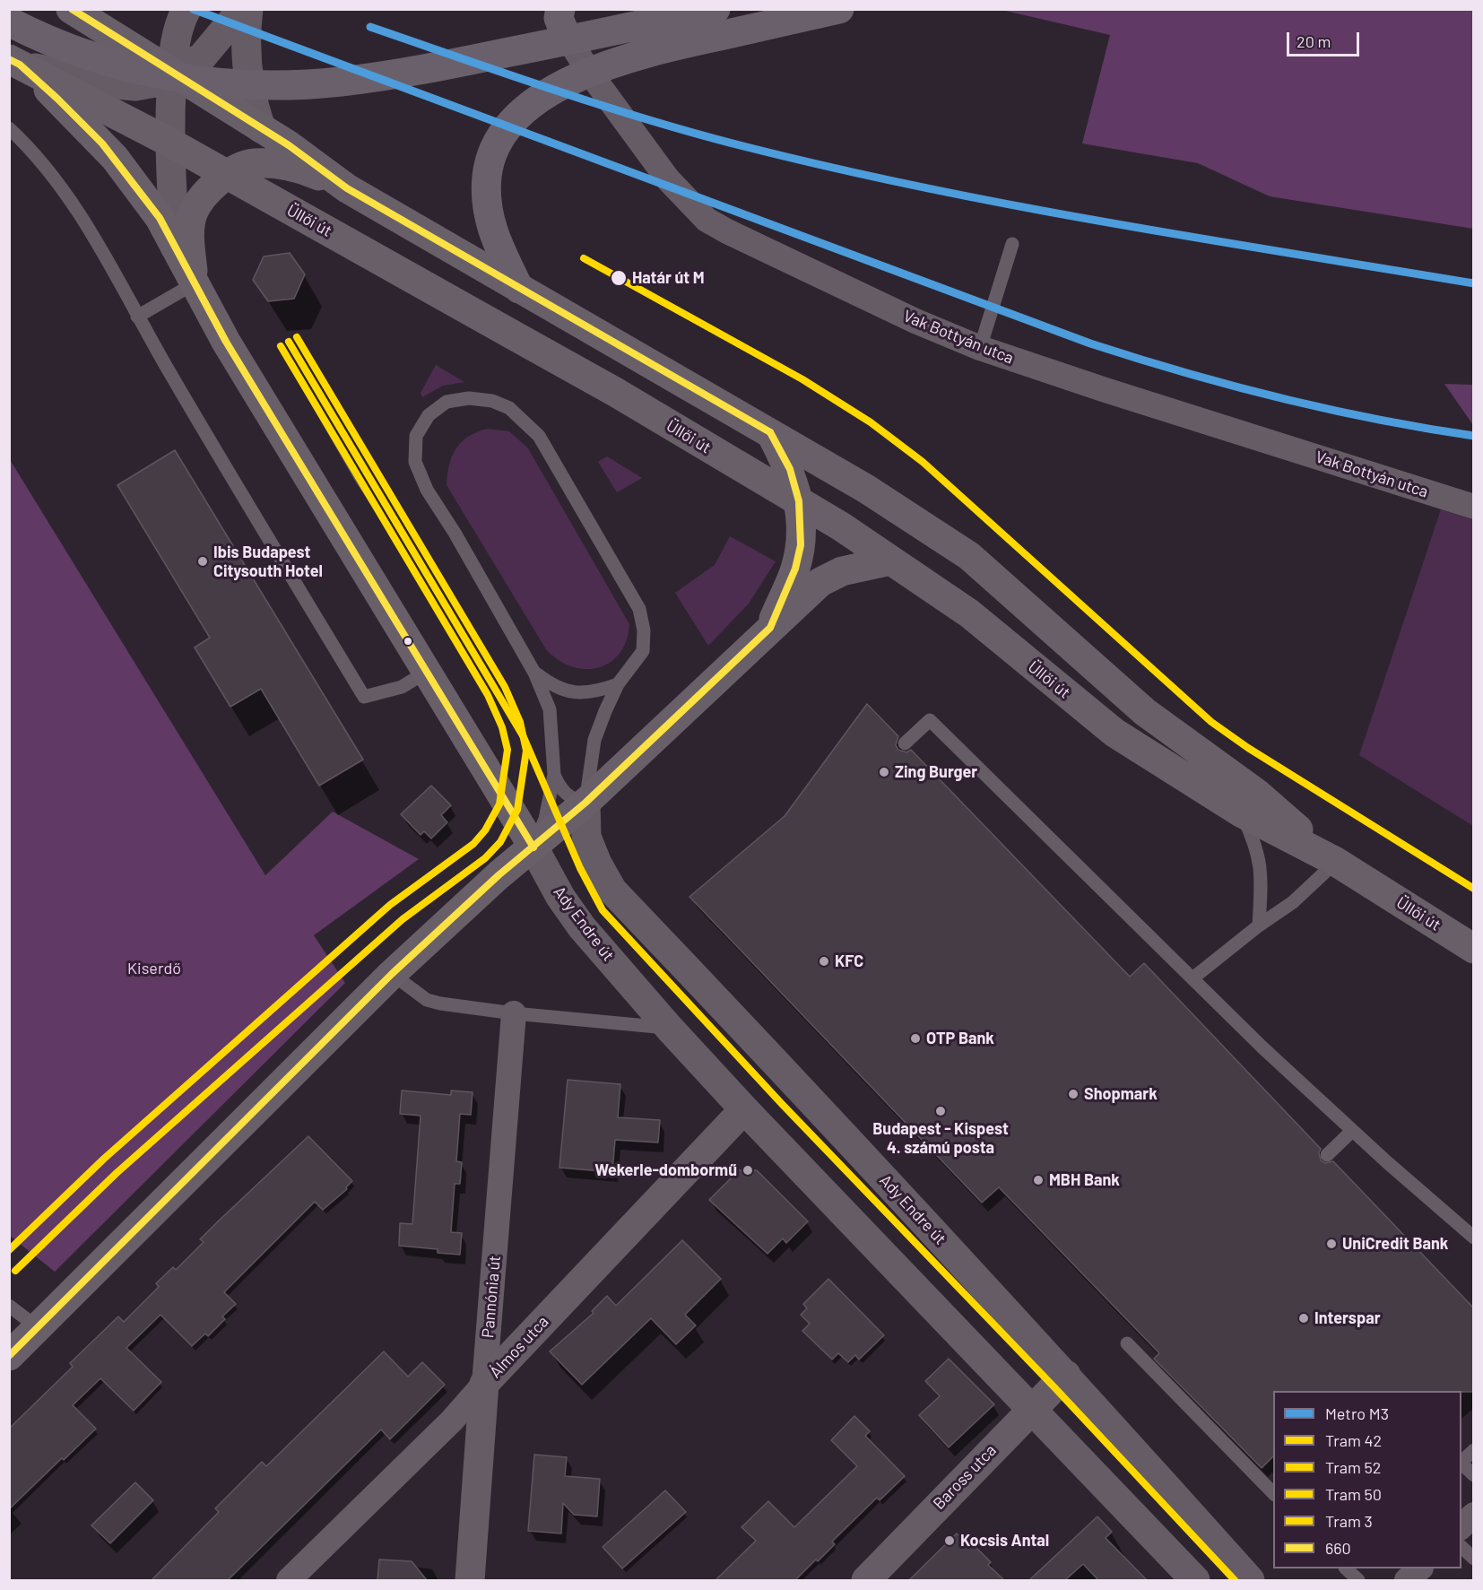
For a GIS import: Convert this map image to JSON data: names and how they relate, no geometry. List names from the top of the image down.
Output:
{
  "streets": {
    "main road": ["Üllői út"],
    "street": [
      "Vak Bottyán utca",
      "Ady Endre út",
      "Pannónia út",
      "Álmos utca",
      "Baross utca"
    ]
  },
  "crossings": [
    ["Ady Endre út", "Álmos utca"],
    ["Ady Endre út", "Baross utca"],
    ["Pannónia út", "Álmos utca"]
  ],
  "parks": ["Kiserdő"],
  "places": [
    "Határ út M",
    "Ibis Budapest Citysouth Hotel",
    "Zing Burger",
    "KFC",
    "OTP Bank",
    "Shopmark",
    "Budapest - Kispest 4. számú posta",
    "Wekerle-dombormű",
    "MBH Bank",
    "UniCredit Bank",
    "Interspar",
    "Kocsis Antal"
  ],
  "lines": [
    "metro line M3",
    "transit line 660",
    "tram line 50",
    "tram line 52",
    "tram line 42",
    "tram line 3"
  ],
  "legend": [
    "Metro M3",
    "Tram 42",
    "Tram 52",
    "Tram 50",
    "Tram 3",
    "660"
  ],
  "scale_bar": "20 m"
}
